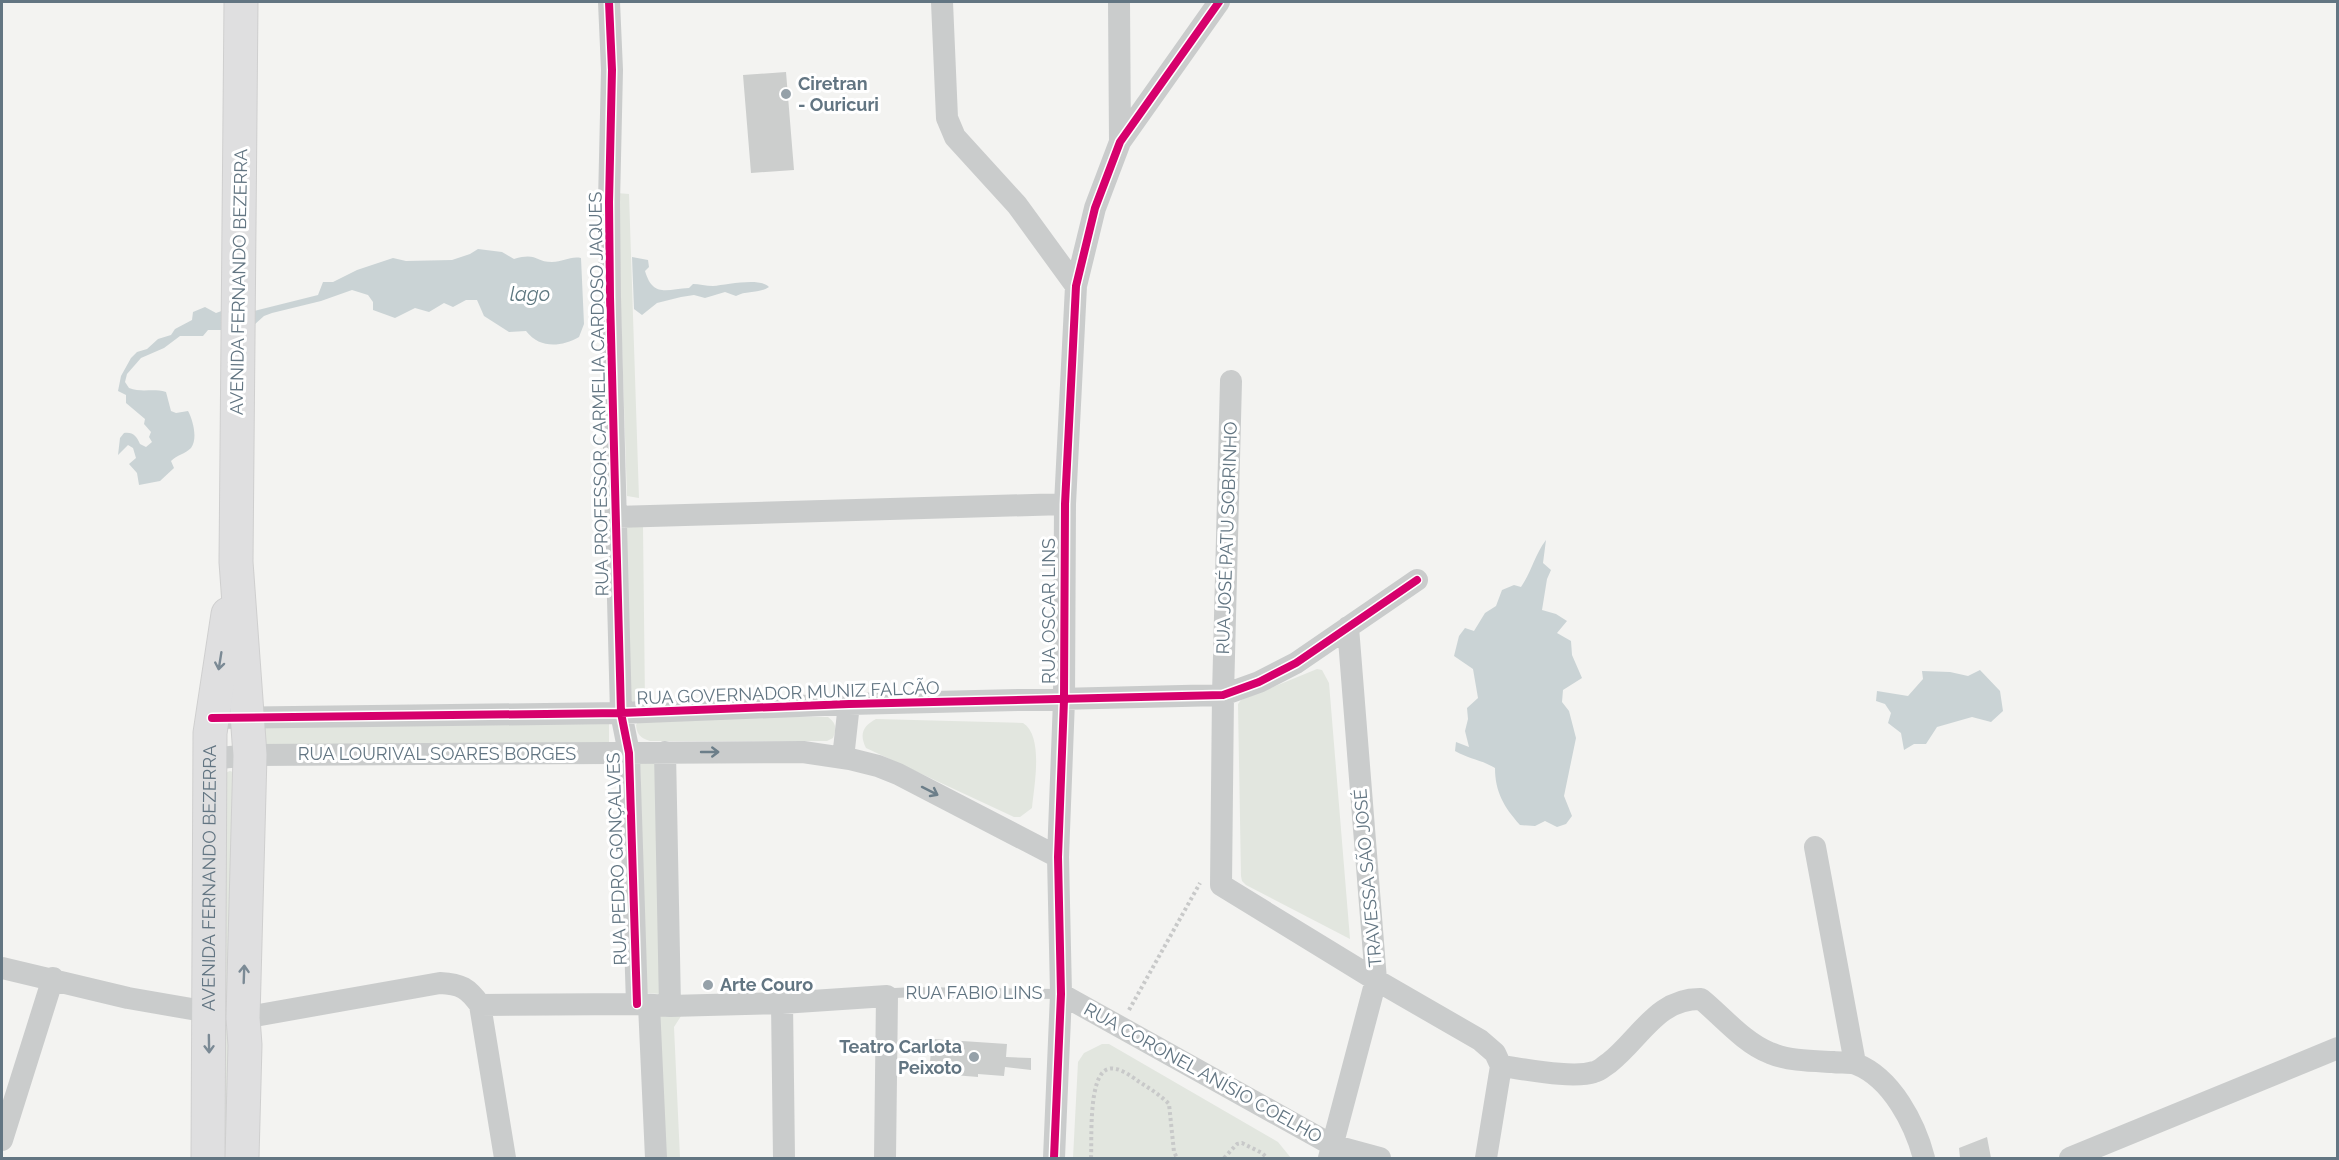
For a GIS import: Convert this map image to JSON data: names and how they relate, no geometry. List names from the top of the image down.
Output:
{
  "streets": {
    "main road": ["AVENIDA FERNANDO BEZERRA"],
    "street": [
      "RUA PROFESSOR CARMELIA CARDOSO JAQUES",
      "RUA JOSÉ PATU SOBRINHO",
      "RUA OSCAR LINS",
      "RUA GOVERNADOR MUNIZ FALCÃO",
      "RUA LOURIVAL SOARES BORGES",
      "RUA PEDRO GONÇALVES",
      "TRAVESSA SÃO JOSÉ",
      "RUA CORONEL ANÍSIO COELHO"
    ],
    "lane": ["RUA FABIO LINS"]
  },
  "crossings": [
    ["AVENIDA FERNANDO BEZERRA", "RUA GOVERNADOR MUNIZ FALCÃO"],
    ["AVENIDA FERNANDO BEZERRA", "RUA LOURIVAL SOARES BORGES"],
    ["RUA PROFESSOR CARMELIA CARDOSO JAQUES", "RUA GOVERNADOR MUNIZ FALCÃO"],
    ["RUA PROFESSOR CARMELIA CARDOSO JAQUES", "RUA PEDRO GONÇALVES"],
    ["RUA JOSÉ PATU SOBRINHO", "RUA GOVERNADOR MUNIZ FALCÃO"],
    ["RUA OSCAR LINS", "RUA GOVERNADOR MUNIZ FALCÃO"],
    ["RUA OSCAR LINS", "RUA LOURIVAL SOARES BORGES"],
    ["RUA OSCAR LINS", "RUA FABIO LINS"],
    ["RUA OSCAR LINS", "RUA CORONEL ANÍSIO COELHO"],
    ["RUA GOVERNADOR MUNIZ FALCÃO", "RUA PEDRO GONÇALVES"],
    ["RUA GOVERNADOR MUNIZ FALCÃO", "TRAVESSA SÃO JOSÉ"],
    ["RUA LOURIVAL SOARES BORGES", "RUA PEDRO GONÇALVES"],
    ["TRAVESSA SÃO JOSÉ", "RUA CORONEL ANÍSIO COELHO"],
    ["RUA FABIO LINS", "RUA CORONEL ANÍSIO COELHO"]
  ],
  "one_way": ["RUA LOURIVAL SOARES BORGES"],
  "water": ["lago"],
  "places": ["Ciretran - Ouricuri", "Arte Couro", "Teatro Carlota Peixoto"]
}
